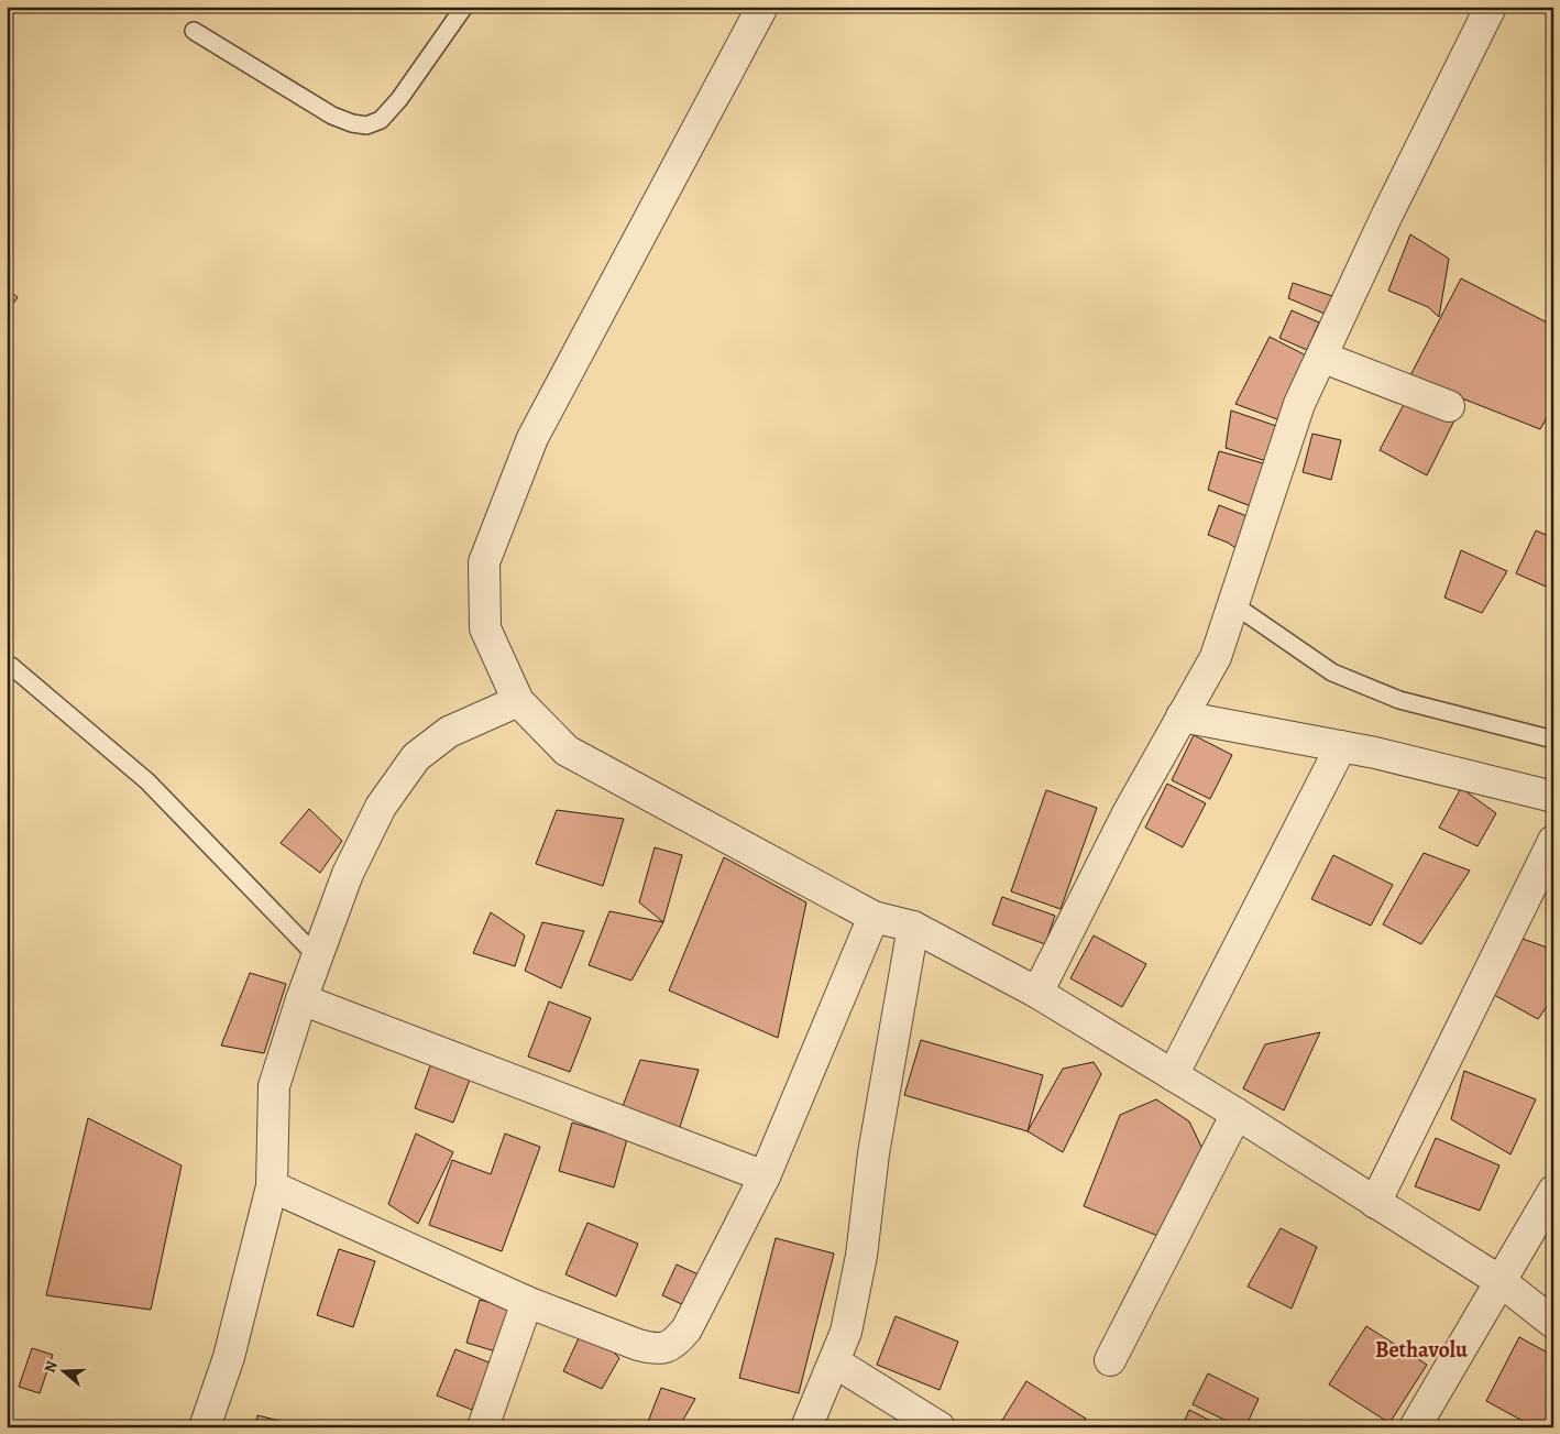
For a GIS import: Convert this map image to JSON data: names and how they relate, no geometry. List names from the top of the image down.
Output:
{
  "districts": ["Bethavolu"],
  "north": "left"
}
